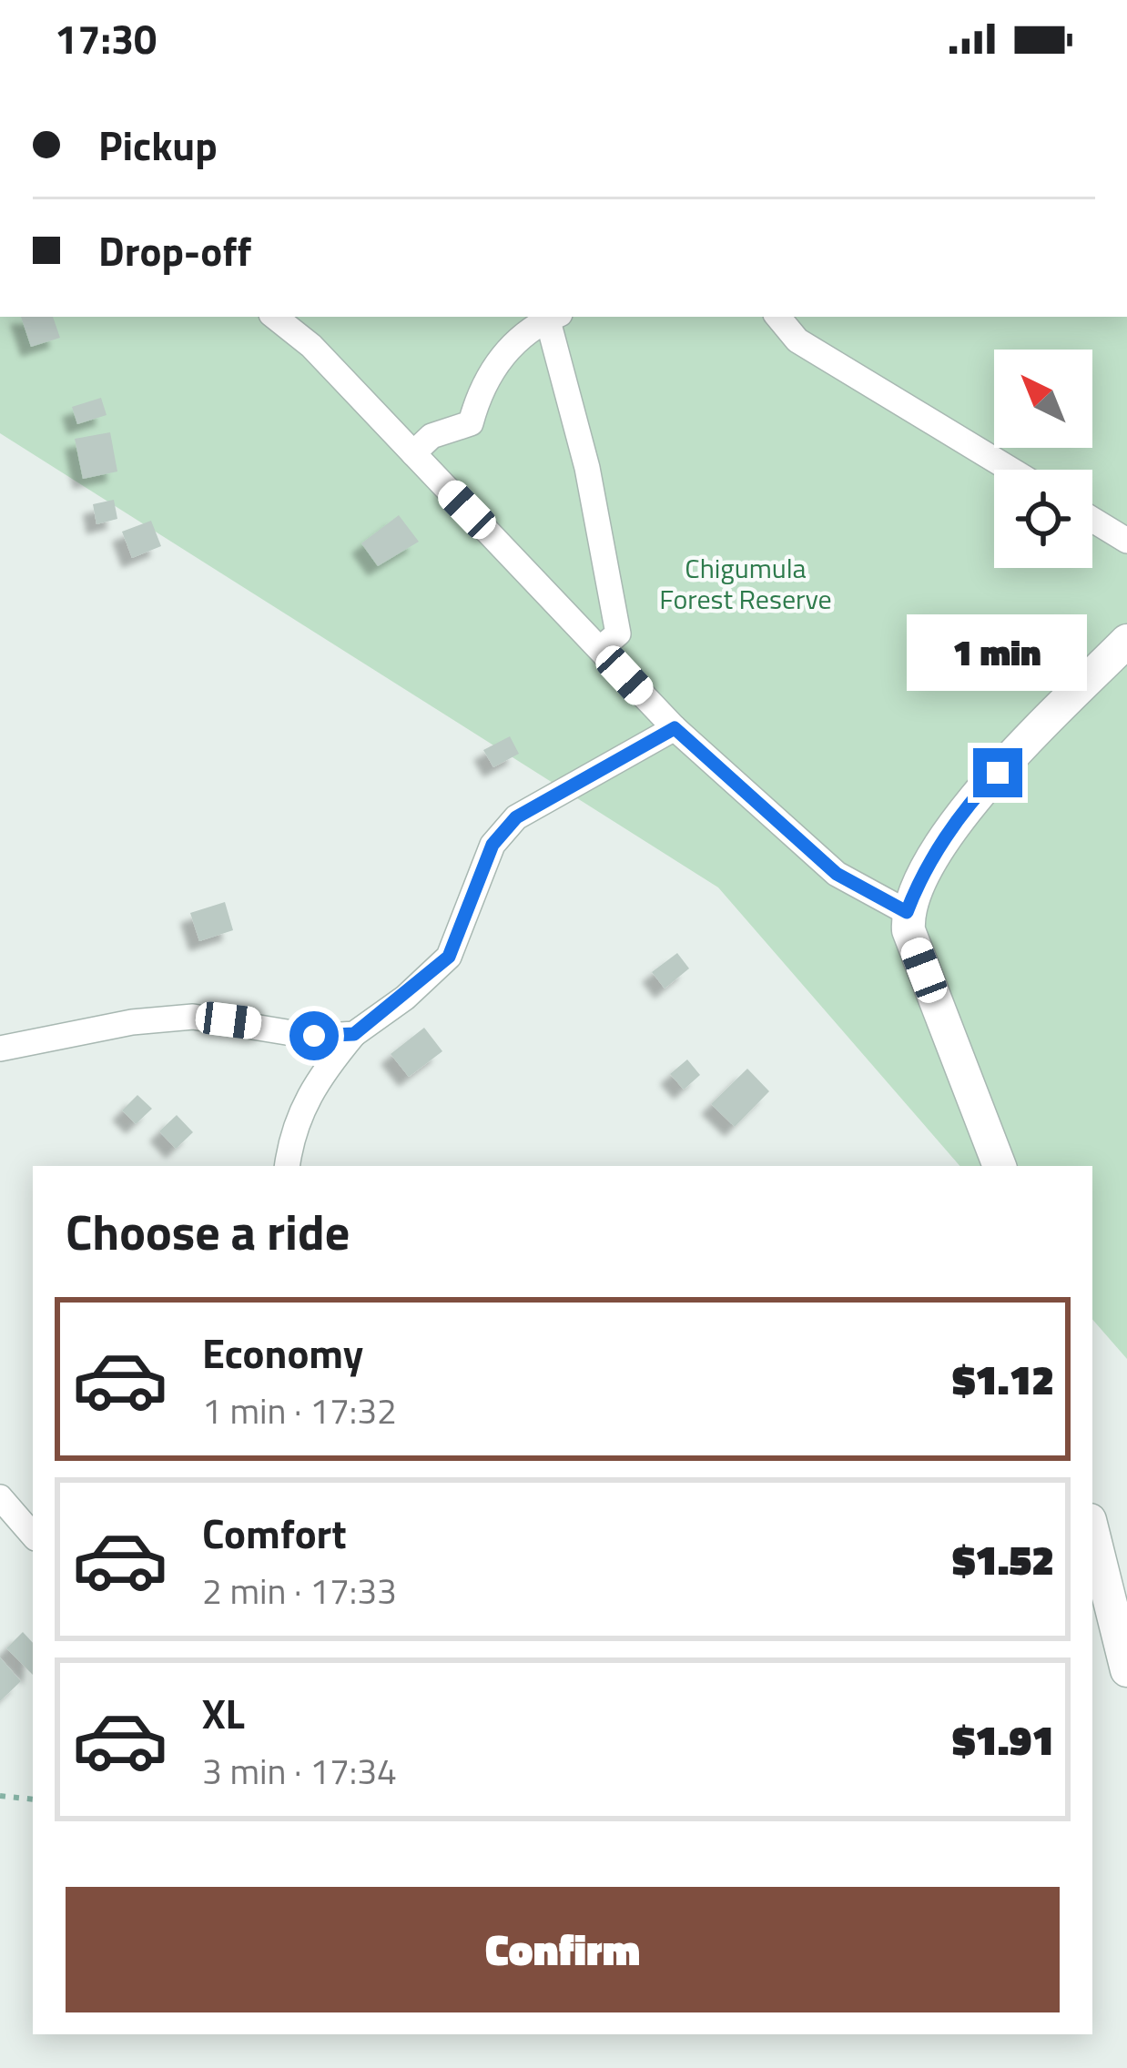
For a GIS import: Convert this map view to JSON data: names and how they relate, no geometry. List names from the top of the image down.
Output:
{
  "parks": ["Chigumula Forest Reserve"],
  "north": "top left",
  "page": {
    "status": "17:30",
    "banner": ["Pickup", "Drop-off"],
    "bubble": "1 min",
    "heading": "Choose a ride",
    "list": [
      {
        "name": "Economy",
        "note": "1 min · 17:32",
        "value": "$1.12"
      },
      {
        "name": "Comfort",
        "note": "2 min · 17:33",
        "value": "$1.52"
      },
      {
        "name": "XL",
        "note": "3 min · 17:34",
        "value": "$1.91"
      }
    ],
    "buttons": "Confirm"
  }
}
